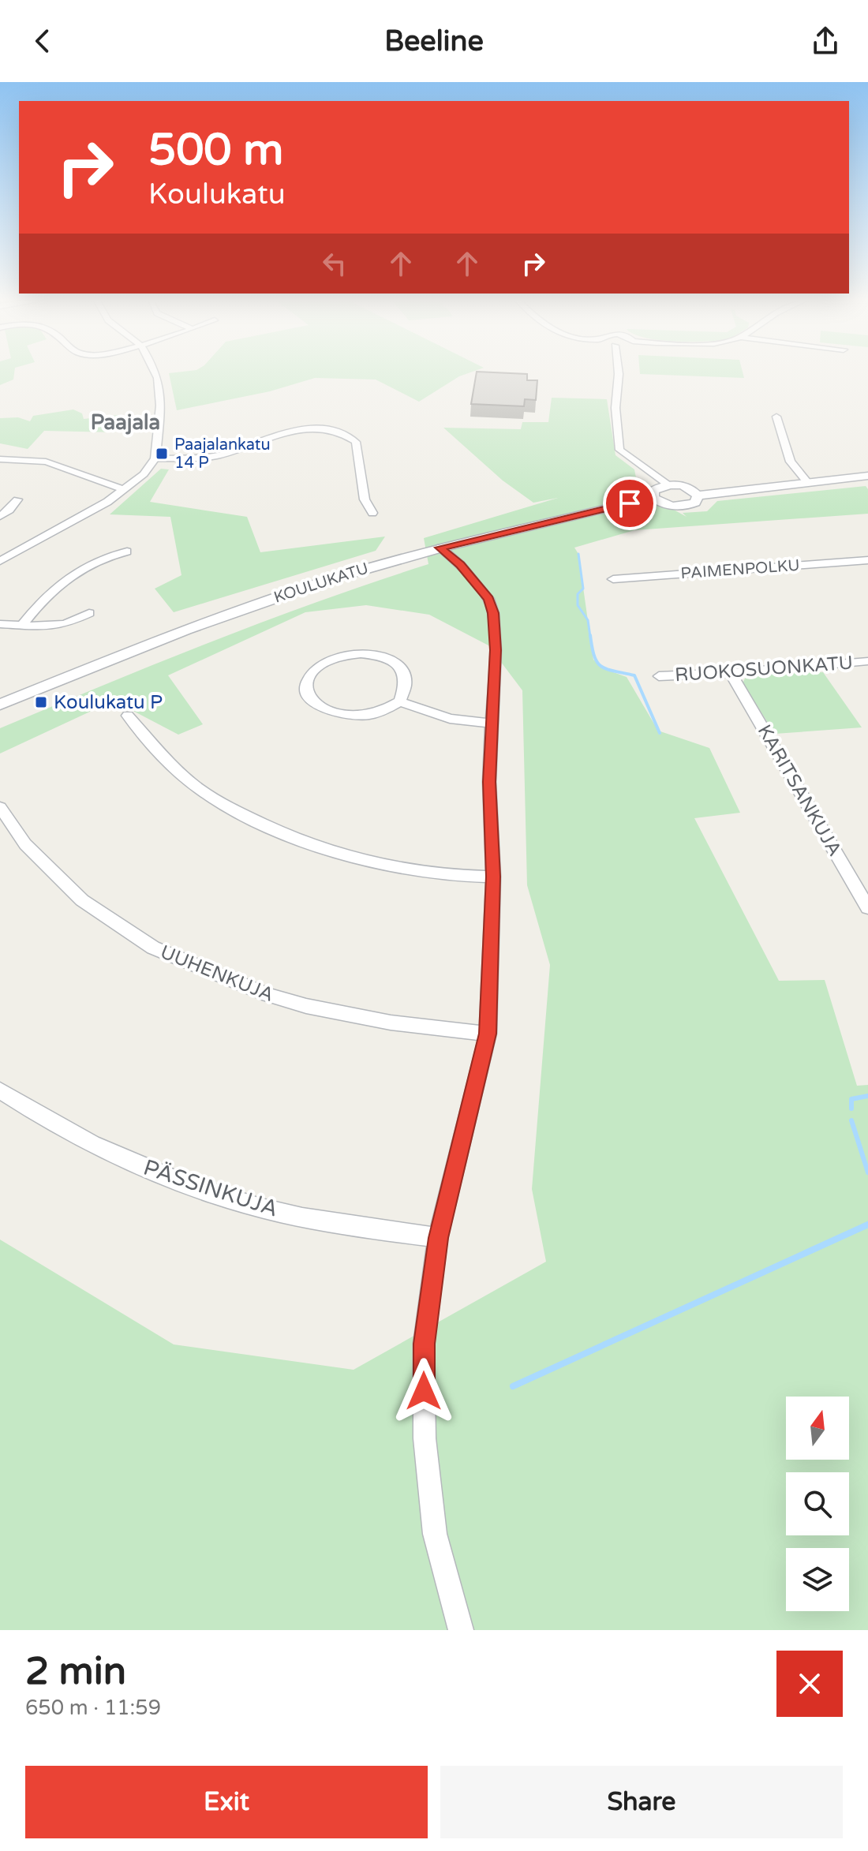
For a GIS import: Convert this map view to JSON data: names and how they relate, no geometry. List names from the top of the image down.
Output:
{
  "streets": {
    "street": [
      "PAIMENPOLKU",
      "KOULUKATU",
      "RUOKOSUONKATU",
      "KARITSANKUJA",
      "UUHENKUJA",
      "PÄSSINKUJA"
    ]
  },
  "crossings": [
    ["RUOKOSUONKATU", "KARITSANKUJA"]
  ],
  "districts": ["Paajala"],
  "places": {
    "transit": ["Paajalankatu 14 P", "Koulukatu P"]
  },
  "north": "top",
  "page": {
    "header": "Beeline",
    "turn": ["500 m", "Koulukatu"],
    "heading": ["2 min", "650 m · 11:59"],
    "buttons": ["Exit", "Share"]
  }
}
